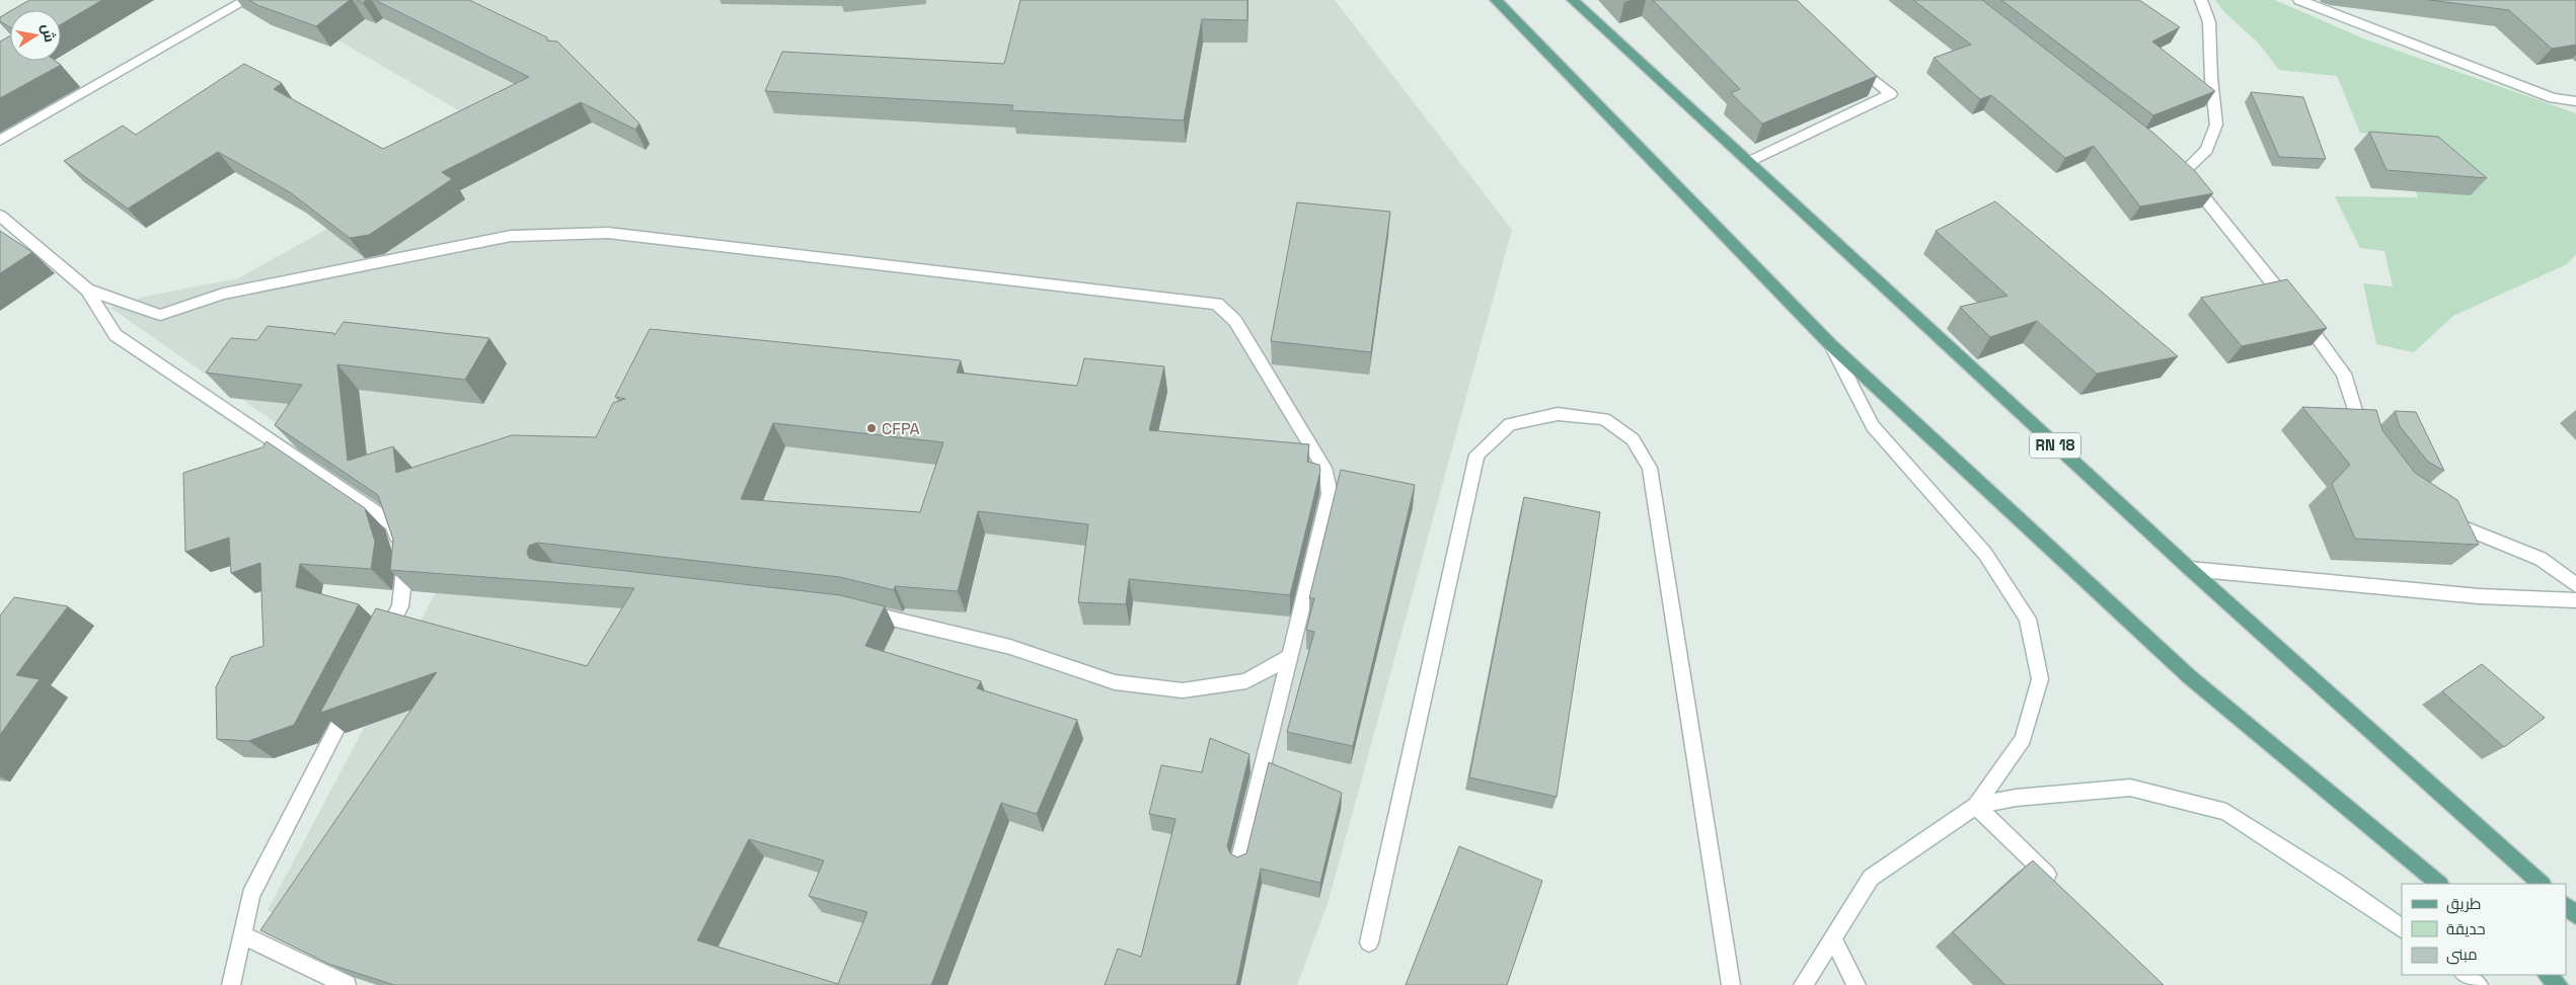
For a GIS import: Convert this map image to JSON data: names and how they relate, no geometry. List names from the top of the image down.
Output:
{
  "streets": {
    "main road": ["RN 18"]
  },
  "places": ["CFPA"],
  "legend": ["طريق", "حديقة", "مبنى"],
  "north": "right"
}
